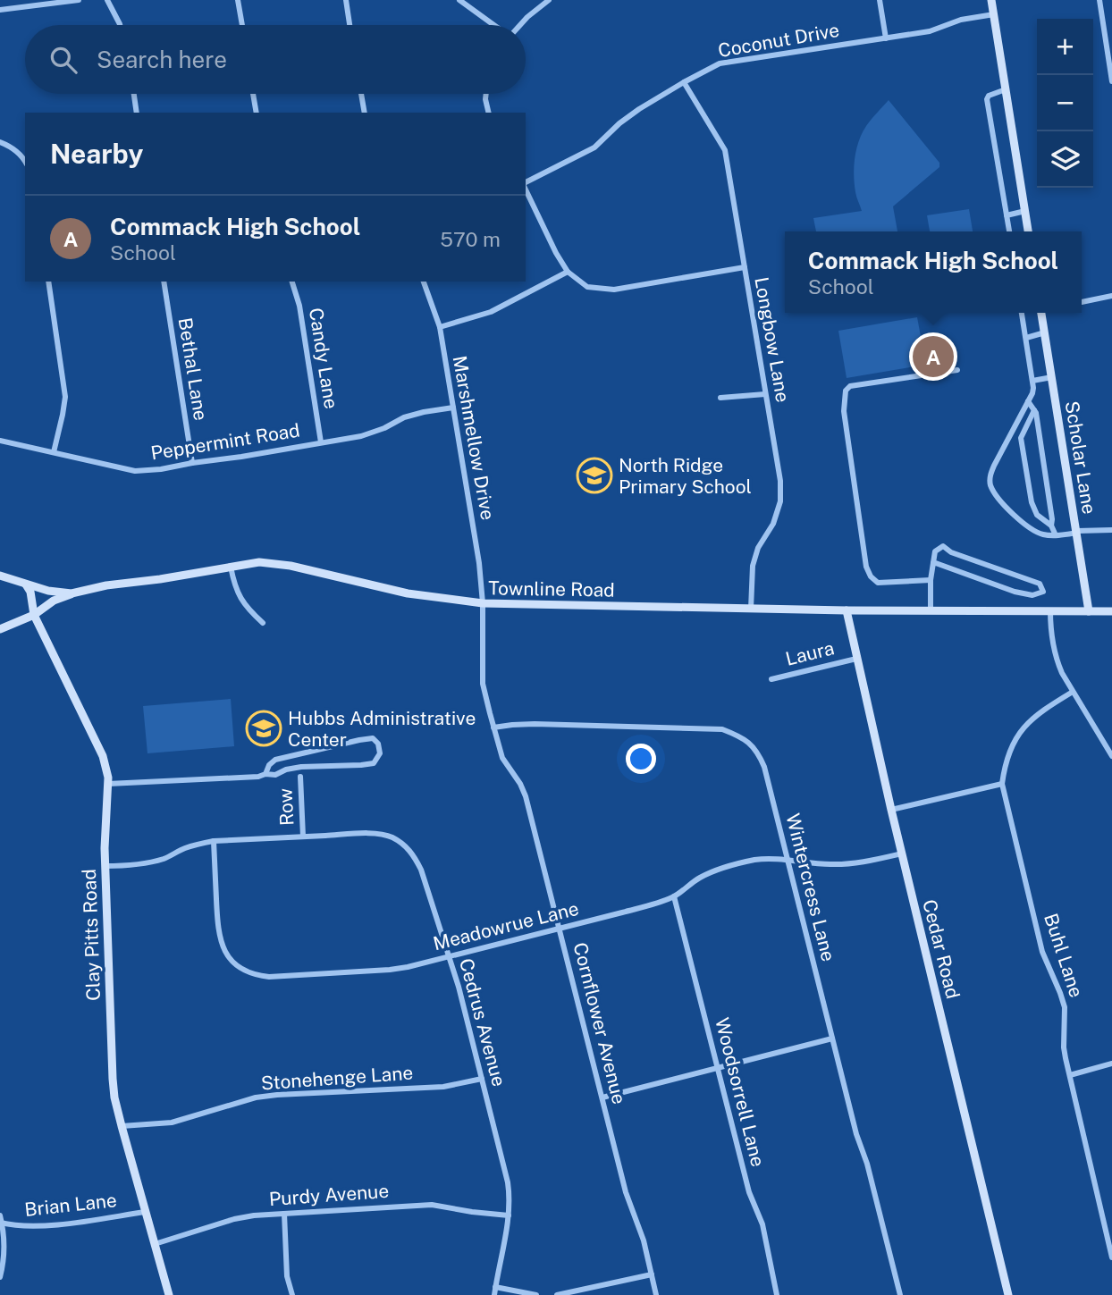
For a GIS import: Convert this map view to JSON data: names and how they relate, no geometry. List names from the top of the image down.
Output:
{
  "streets": {
    "street": [
      "Coconut Drive",
      "Longbow Lane",
      "Candy Lane",
      "Bethal Lane",
      "Marshmellow Drive",
      "Peppermint Road",
      "Scholar Lane",
      "Townline Road",
      "Laura",
      "Row",
      "Wintercress Lane",
      "Meadowrue Lane",
      "Clay Pitts Road",
      "Cedar Road",
      "Buhl Lane",
      "Cedrus Avenue",
      "Cornflower Avenue",
      "Stonehenge Lane",
      "Woodsorrell Lane",
      "Purdy Avenue",
      "Brian Lane"
    ]
  },
  "crossings": [
    ["Coconut Drive", "Longbow Lane"],
    ["Longbow Lane", "Townline Road"],
    ["Candy Lane", "Peppermint Road"],
    ["Bethal Lane", "Peppermint Road"],
    ["Marshmellow Drive", "Peppermint Road"],
    ["Marshmellow Drive", "Townline Road"],
    ["Marshmellow Drive", "Wintercress Lane"],
    ["Marshmellow Drive", "Cornflower Avenue"],
    ["Scholar Lane", "Townline Road"],
    ["Townline Road", "Clay Pitts Road"],
    ["Townline Road", "Cedar Road"],
    ["Laura", "Cedar Road"],
    ["Row", "Cedrus Avenue"],
    ["Wintercress Lane", "Meadowrue Lane"],
    ["Wintercress Lane", "Cornflower Avenue"],
    ["Meadowrue Lane", "Cedar Road"],
    ["Meadowrue Lane", "Cedrus Avenue"],
    ["Meadowrue Lane", "Cornflower Avenue"],
    ["Meadowrue Lane", "Woodsorrell Lane"],
    ["Clay Pitts Road", "Cedrus Avenue"],
    ["Clay Pitts Road", "Stonehenge Lane"],
    ["Clay Pitts Road", "Purdy Avenue"],
    ["Clay Pitts Road", "Brian Lane"],
    ["Cedrus Avenue", "Stonehenge Lane"],
    ["Cedrus Avenue", "Purdy Avenue"]
  ],
  "places": {
    "school or university": ["North Ridge Primary School", "Hubbs Administrative Center"]
  },
  "page": {
    "map_buttons": ["+", "−"],
    "search": "Search here",
    "heading": "Nearby",
    "list": [
      {
        "mark": "A",
        "name": "Commack High School",
        "note": "School",
        "value": "570 m"
      }
    ],
    "popup": ["Commack High School", "School"],
    "pins": "A"
  }
}
